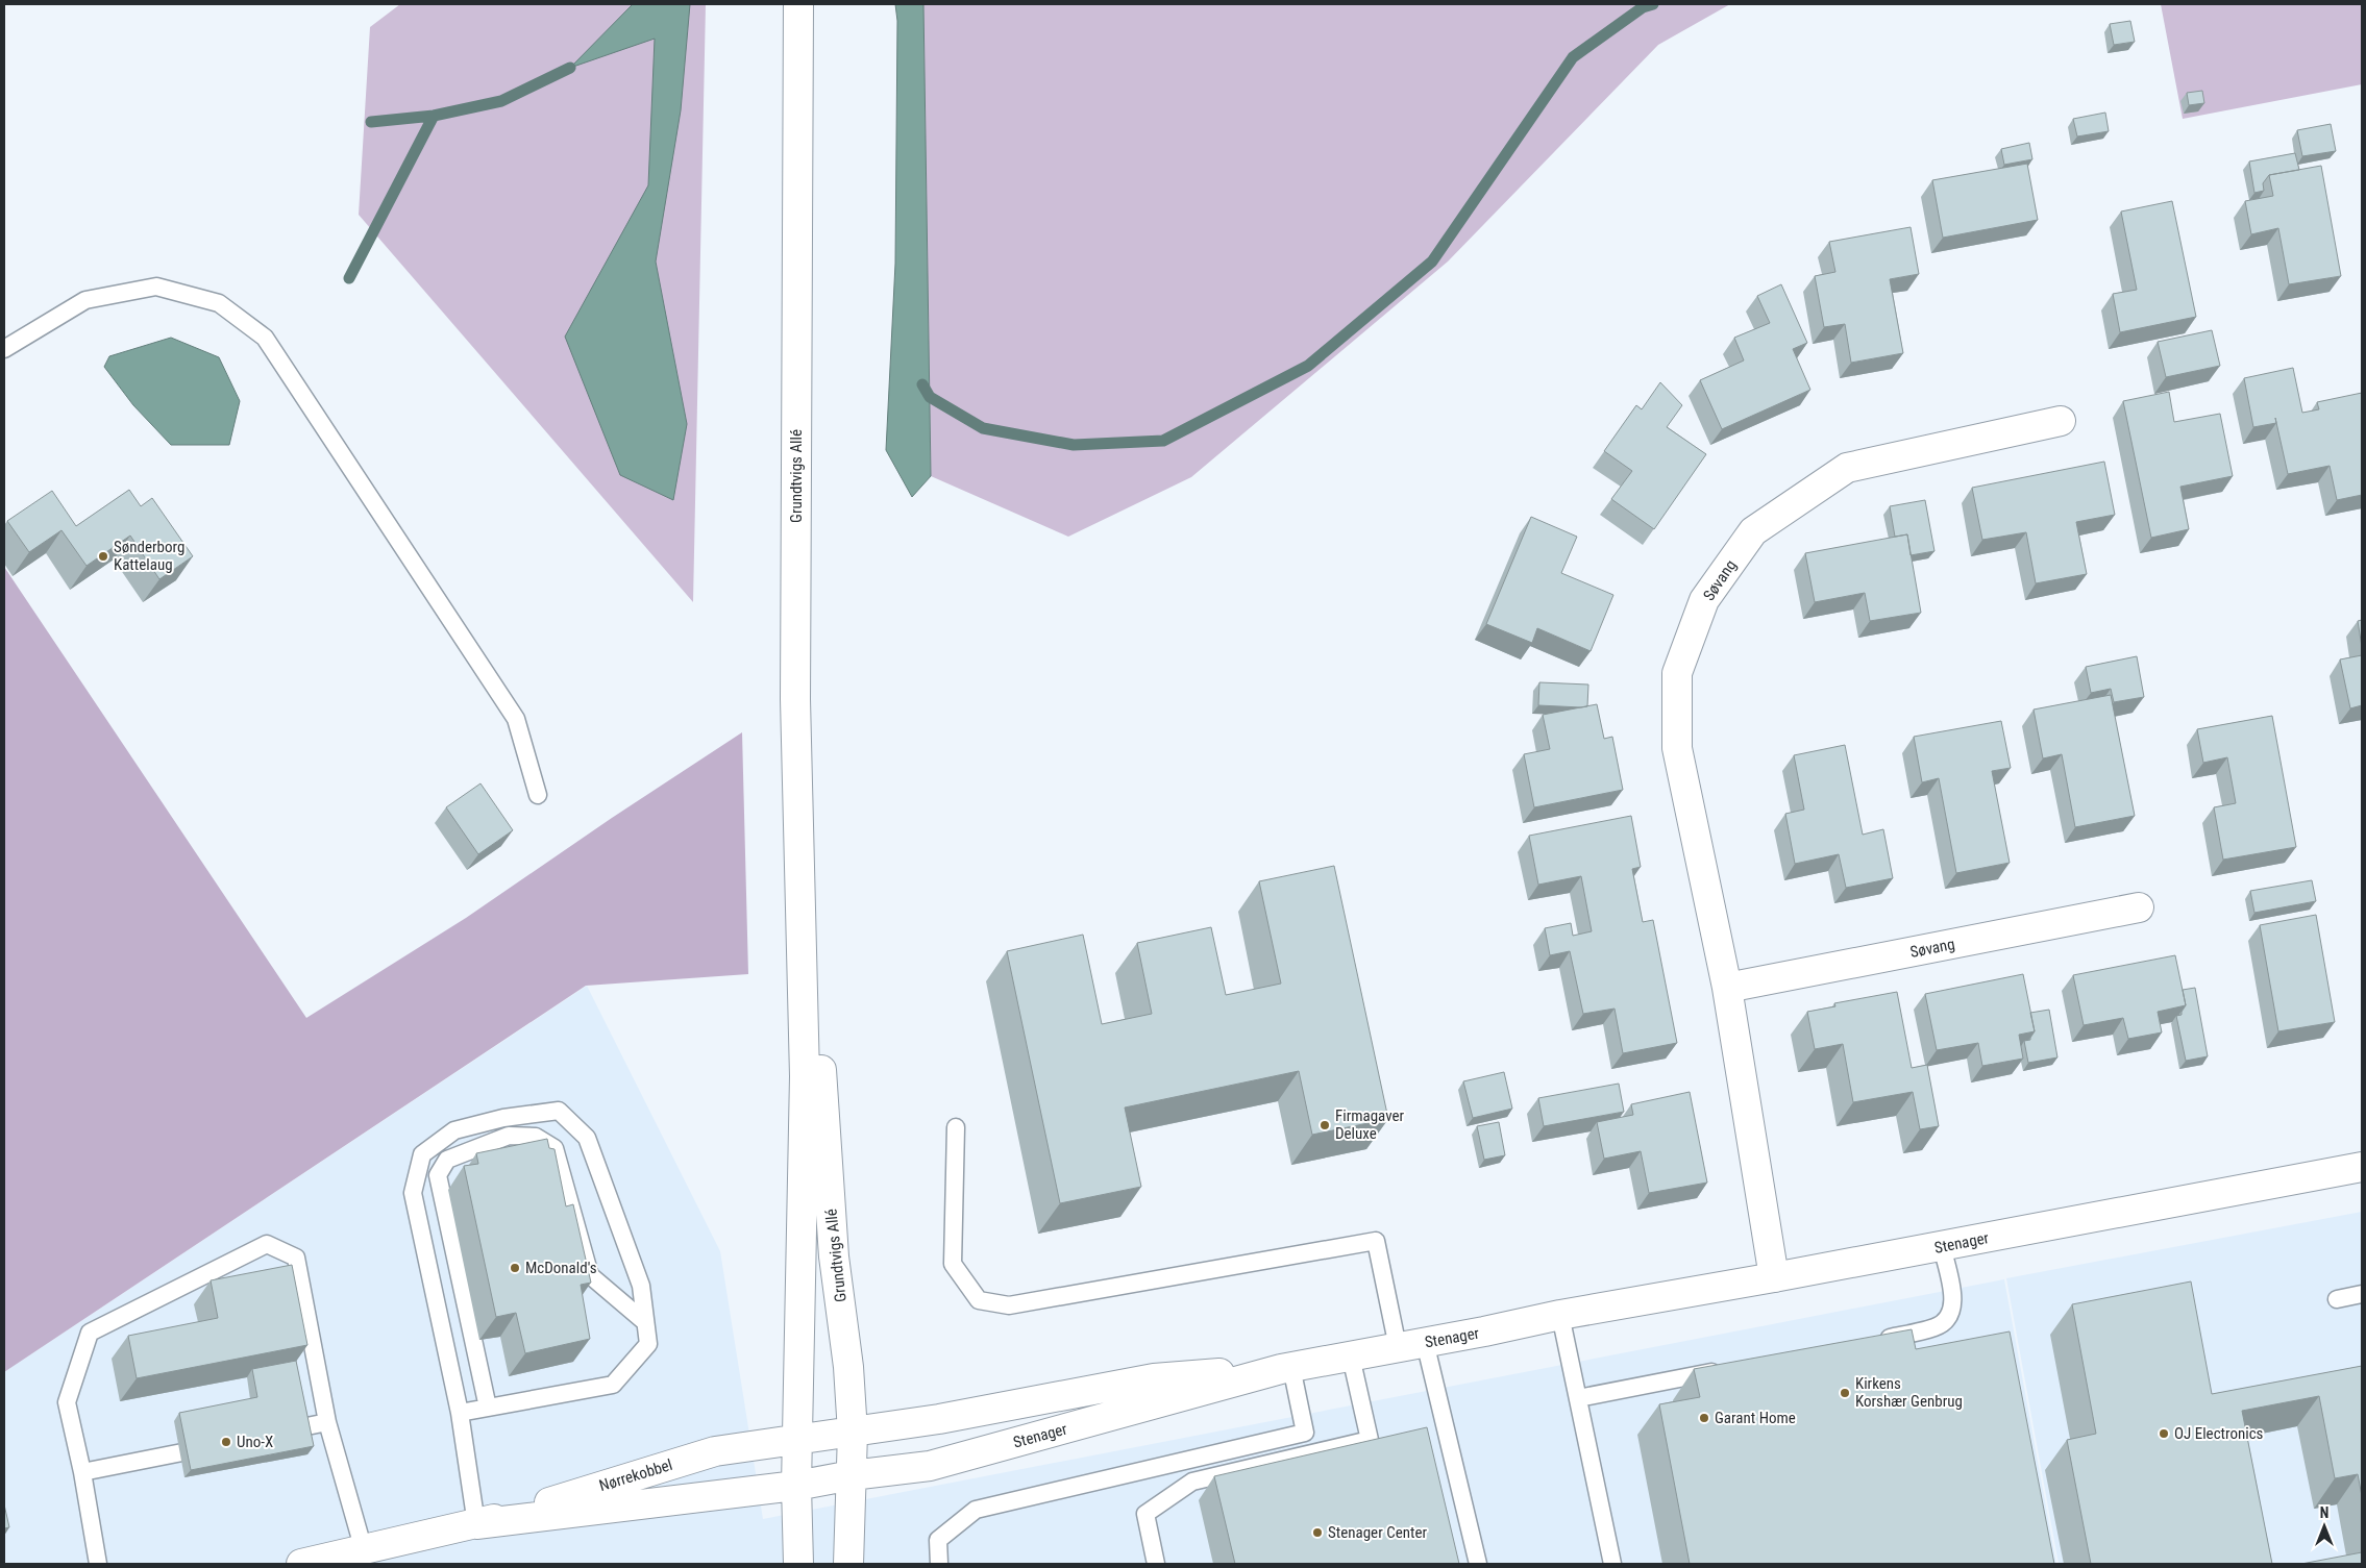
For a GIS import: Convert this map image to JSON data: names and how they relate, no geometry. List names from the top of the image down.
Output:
{
  "streets": {
    "street": [
      "Grundtvigs Allé",
      "Søvang",
      "Stenager",
      "Nørrekobbel"
    ]
  },
  "crossings": [
    ["Grundtvigs Allé", "Stenager"],
    ["Grundtvigs Allé", "Nørrekobbel"],
    ["Søvang", "Stenager"],
    ["Stenager", "Nørrekobbel"]
  ],
  "places": [
    "Sønderborg Kattelaug",
    "Firmagaver Deluxe",
    "McDonald's",
    "Kirkens Korshær Genbrug",
    "Garant Home",
    "OJ Electronics",
    "Uno-X",
    "Stenager Center"
  ],
  "north": "top"
}
